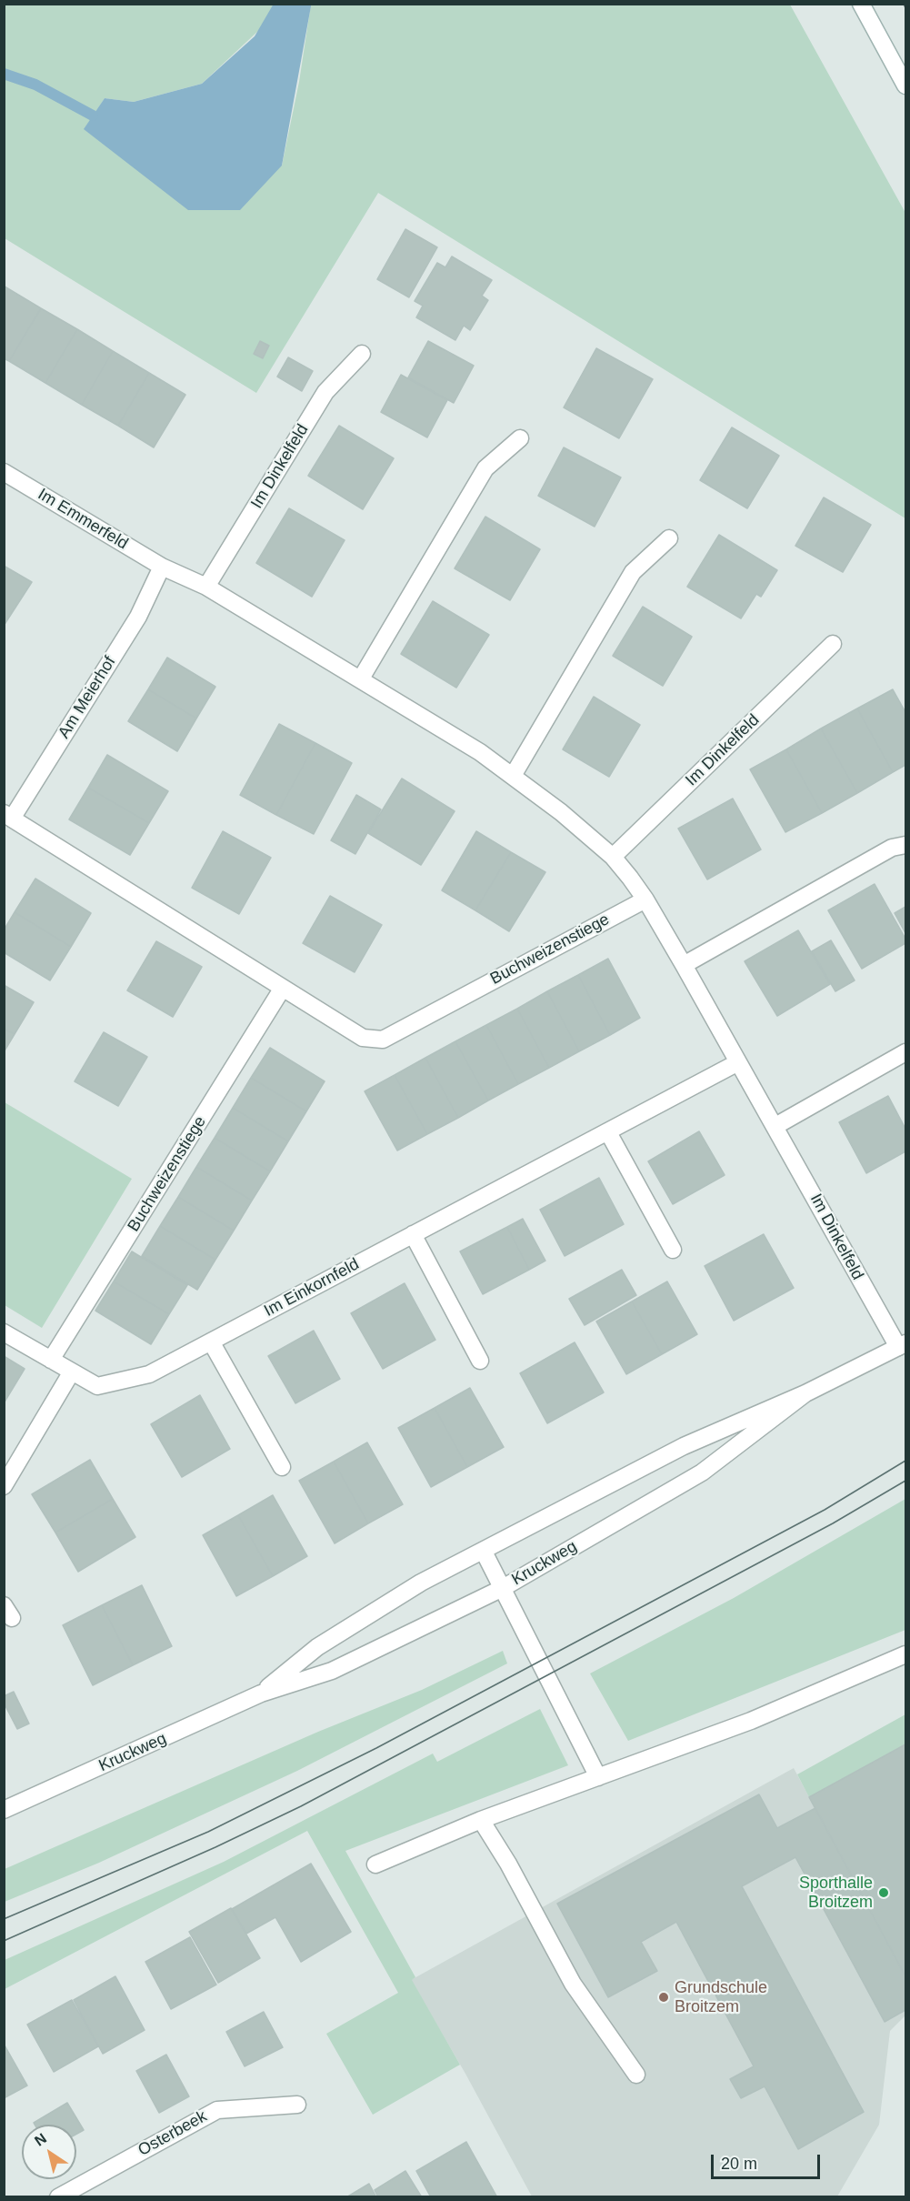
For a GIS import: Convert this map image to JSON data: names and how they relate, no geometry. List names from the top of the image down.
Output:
{
  "streets": {
    "street": [
      "Im Dinkelfeld",
      "Im Emmerfeld",
      "Am Meierhof",
      "Buchweizenstiege",
      "Im Einkornfeld",
      "Kruckweg",
      "Osterbeek"
    ]
  },
  "crossings": [
    ["Im Dinkelfeld", "Im Emmerfeld"],
    ["Im Dinkelfeld", "Am Meierhof"],
    ["Im Dinkelfeld", "Buchweizenstiege"],
    ["Im Dinkelfeld", "Im Einkornfeld"],
    ["Im Dinkelfeld", "Kruckweg"],
    ["Im Emmerfeld", "Am Meierhof"],
    ["Am Meierhof", "Buchweizenstiege"],
    ["Buchweizenstiege", "Im Einkornfeld"]
  ],
  "places": ["Sporthalle Broitzem", "Grundschule Broitzem"],
  "scale_bar": "20 m",
  "north": "top left"
}
